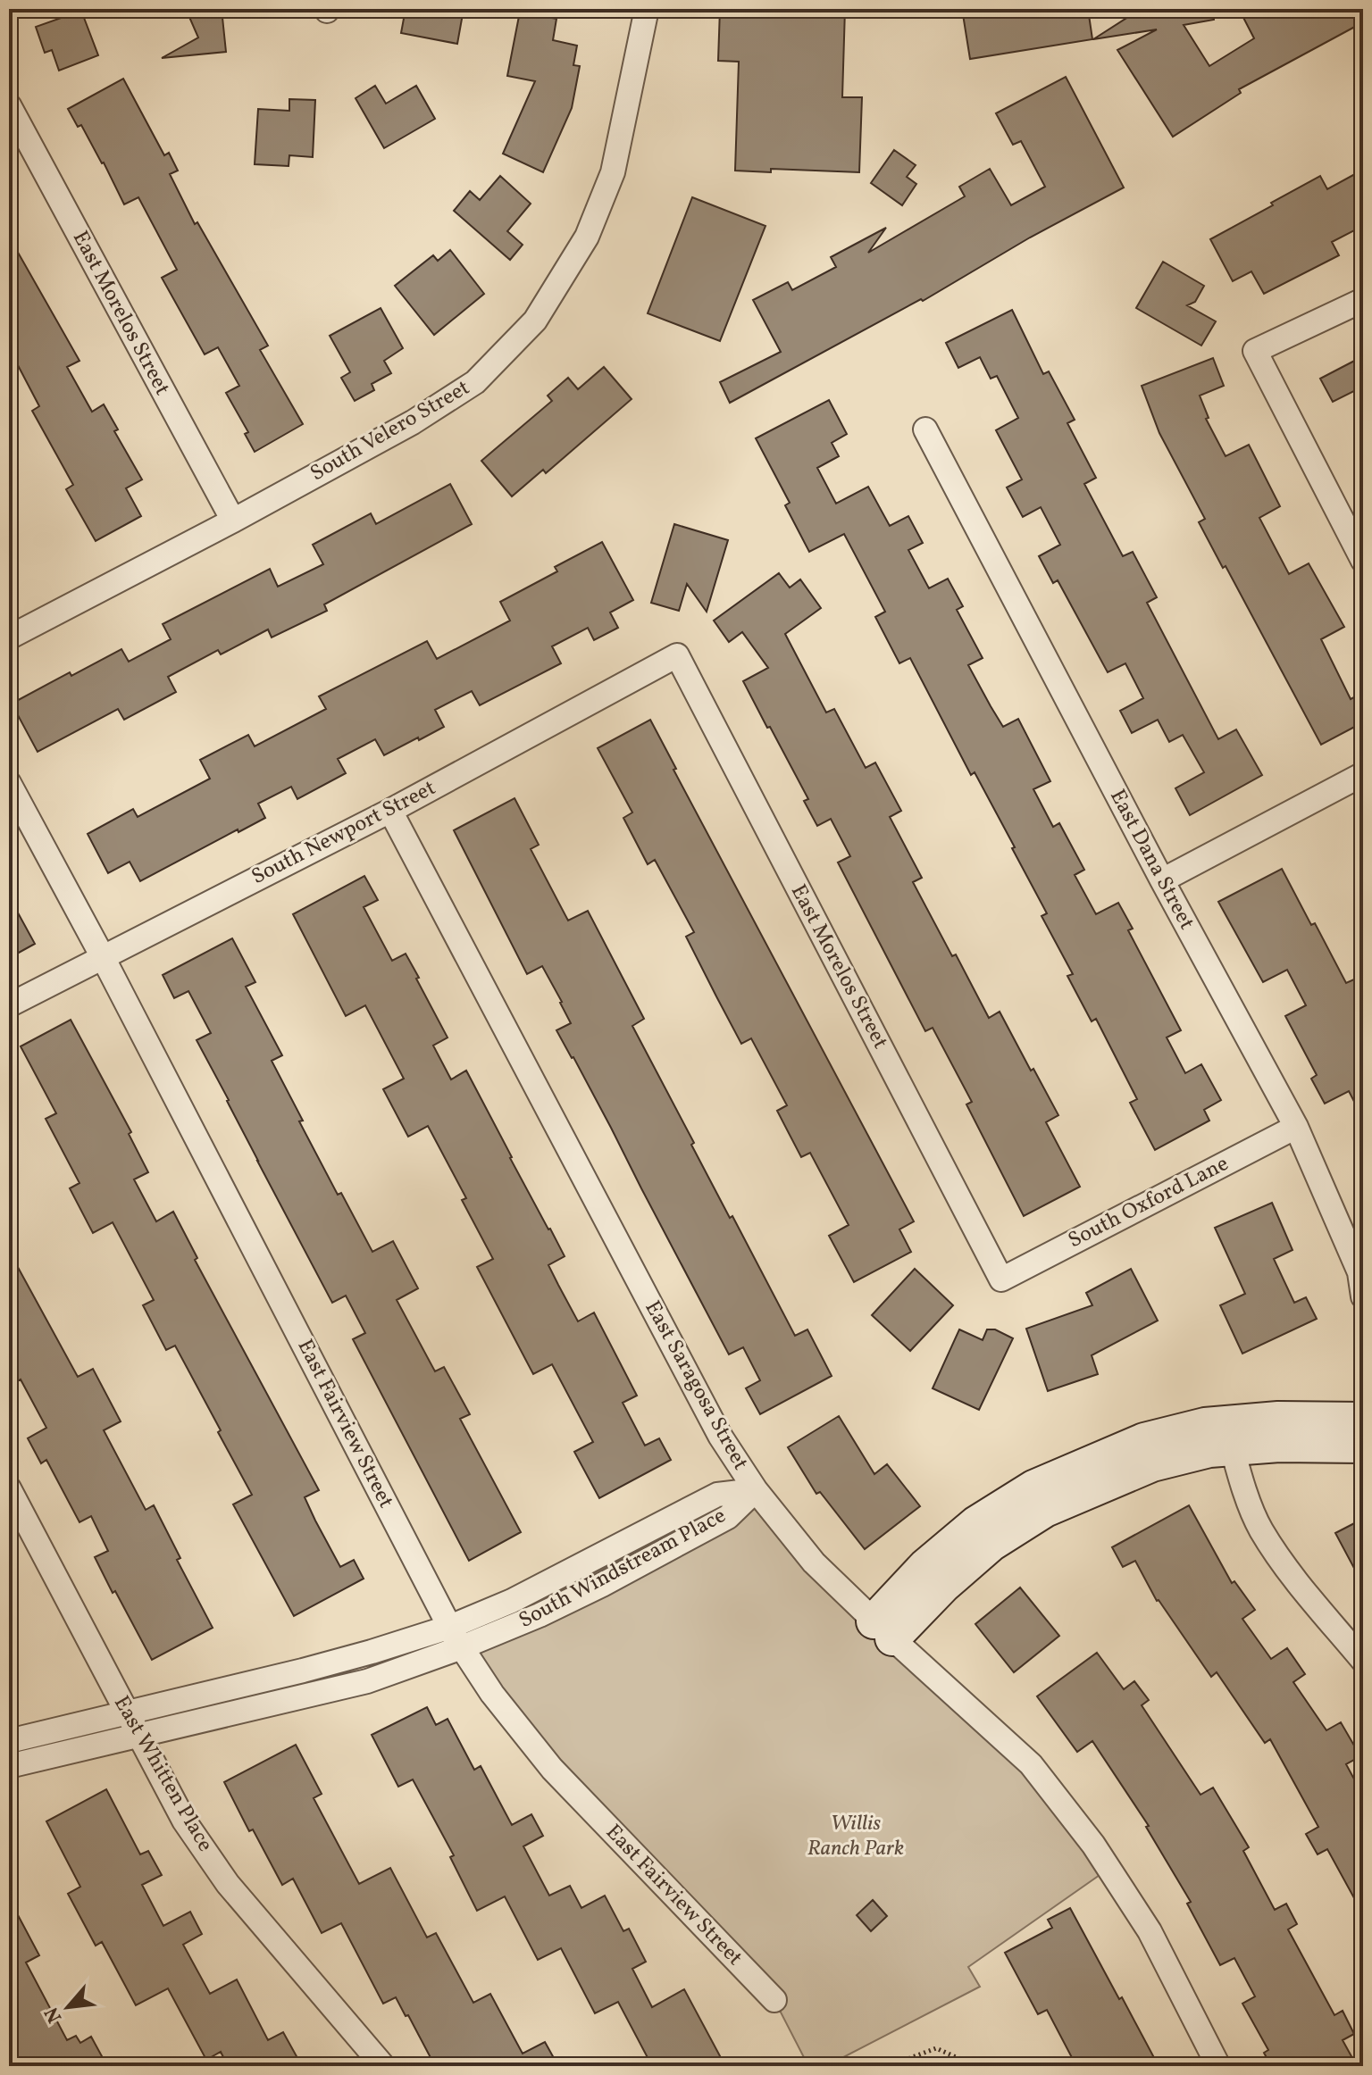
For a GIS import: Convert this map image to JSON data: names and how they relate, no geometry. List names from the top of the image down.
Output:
{
  "streets": {
    "street": [
      "East Morelos Street",
      "South Velero Street",
      "South Newport Street",
      "East Dana Street",
      "South Oxford Lane",
      "East Saragosa Street",
      "East Fairview Street",
      "South Windstream Place",
      "East Whitten Place"
    ]
  },
  "crossings": [
    ["East Morelos Street", "South Velero Street"],
    ["East Morelos Street", "South Newport Street"],
    ["East Morelos Street", "South Oxford Lane"],
    ["South Newport Street", "East Saragosa Street"],
    ["South Newport Street", "East Fairview Street"],
    ["East Dana Street", "South Oxford Lane"],
    ["East Saragosa Street", "South Windstream Place"],
    ["East Fairview Street", "South Windstream Place"],
    ["South Windstream Place", "East Whitten Place"]
  ],
  "parks": ["Willis Ranch Park"],
  "north": "bottom left"
}
